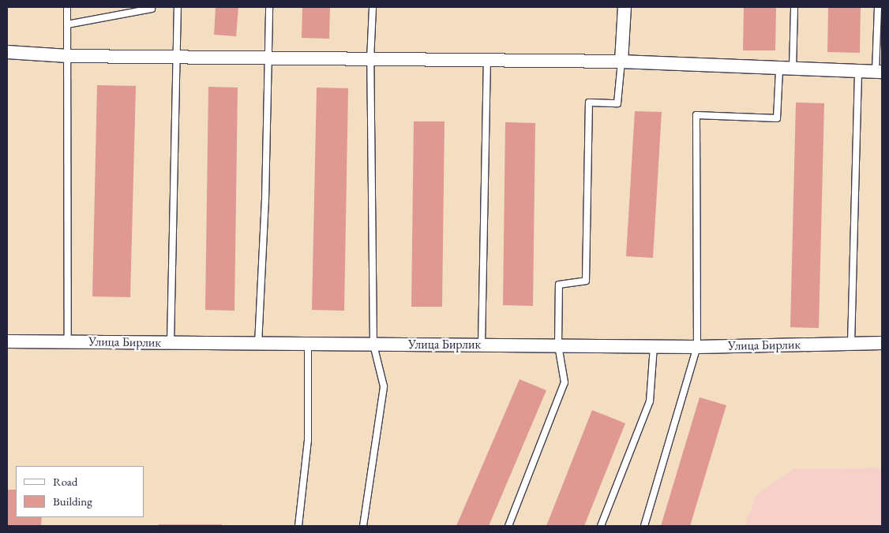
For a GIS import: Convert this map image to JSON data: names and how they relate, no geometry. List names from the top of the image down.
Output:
{
  "streets": {
    "street": ["Улица Бирлик"]
  },
  "legend": ["Road", "Building"]
}
